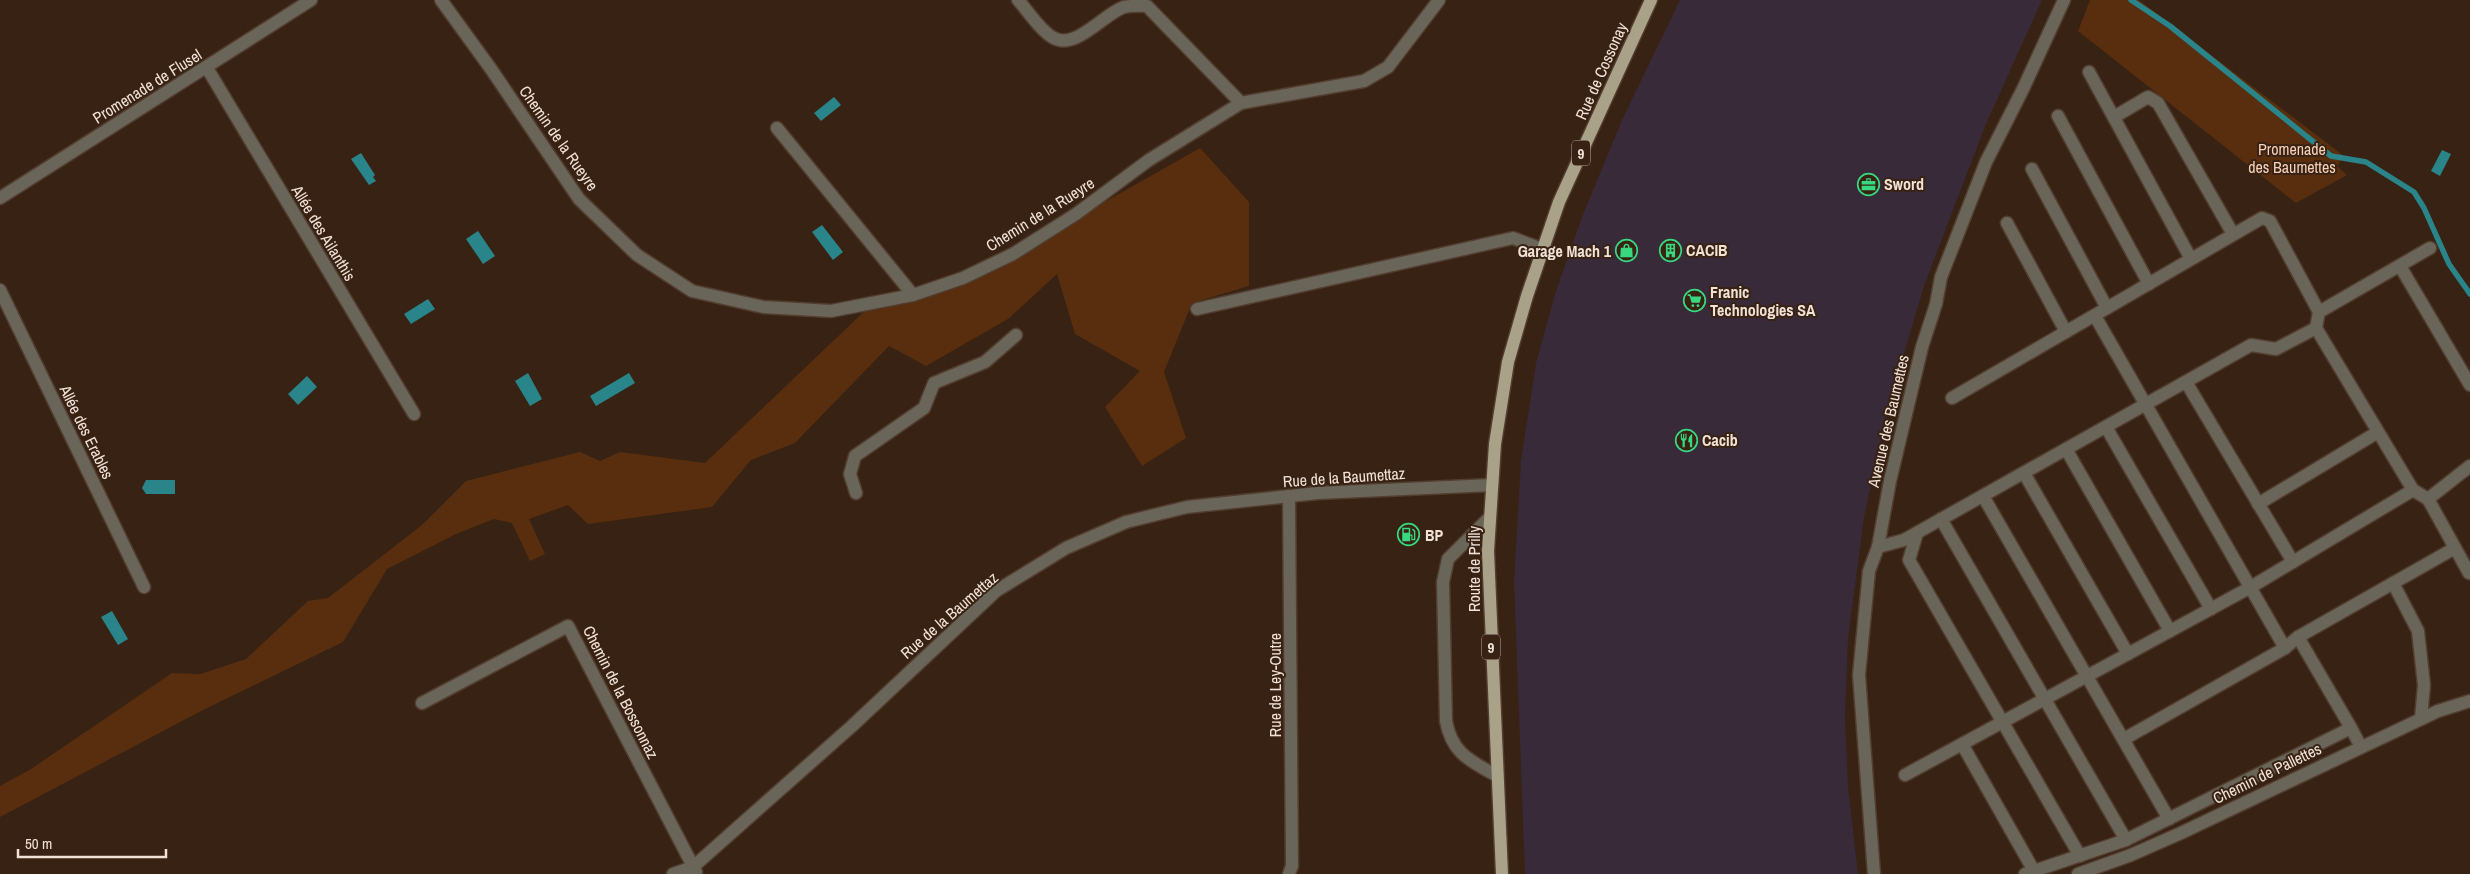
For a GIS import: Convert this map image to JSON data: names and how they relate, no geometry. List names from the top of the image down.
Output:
{
  "streets": {
    "main road": ["Rue de Cossonay", "9", "Route de Prilly"],
    "street": [
      "Promenade de Flusel",
      "Chemin de la Rueyre",
      "Allée des Ailanthis",
      "Avenue des Baumettes",
      "Allée des Erables",
      "Rue de la Baumettaz",
      "Rue de Ley-Outre",
      "Chemin de la Bossonnaz",
      "Chemin de Pallettes"
    ]
  },
  "crossings": [
    ["Rue de Cossonay", "Route de Prilly"],
    ["Promenade de Flusel", "Allée des Ailanthis"],
    ["Rue de la Baumettaz", "Route de Prilly"],
    ["Rue de la Baumettaz", "Rue de Ley-Outre"],
    ["Rue de la Baumettaz", "Chemin de la Bossonnaz"]
  ],
  "parks": ["Promenade des Baumettes"],
  "places": {
    "office": ["Sword"],
    "building": ["CACIB"],
    "shop": ["Garage Mach 1"],
    "supermarket": ["Franic Technologies SA"],
    "restaurant": ["Cacib"],
    "fuel station": ["BP"]
  },
  "scale_bar": "50 m"
}
